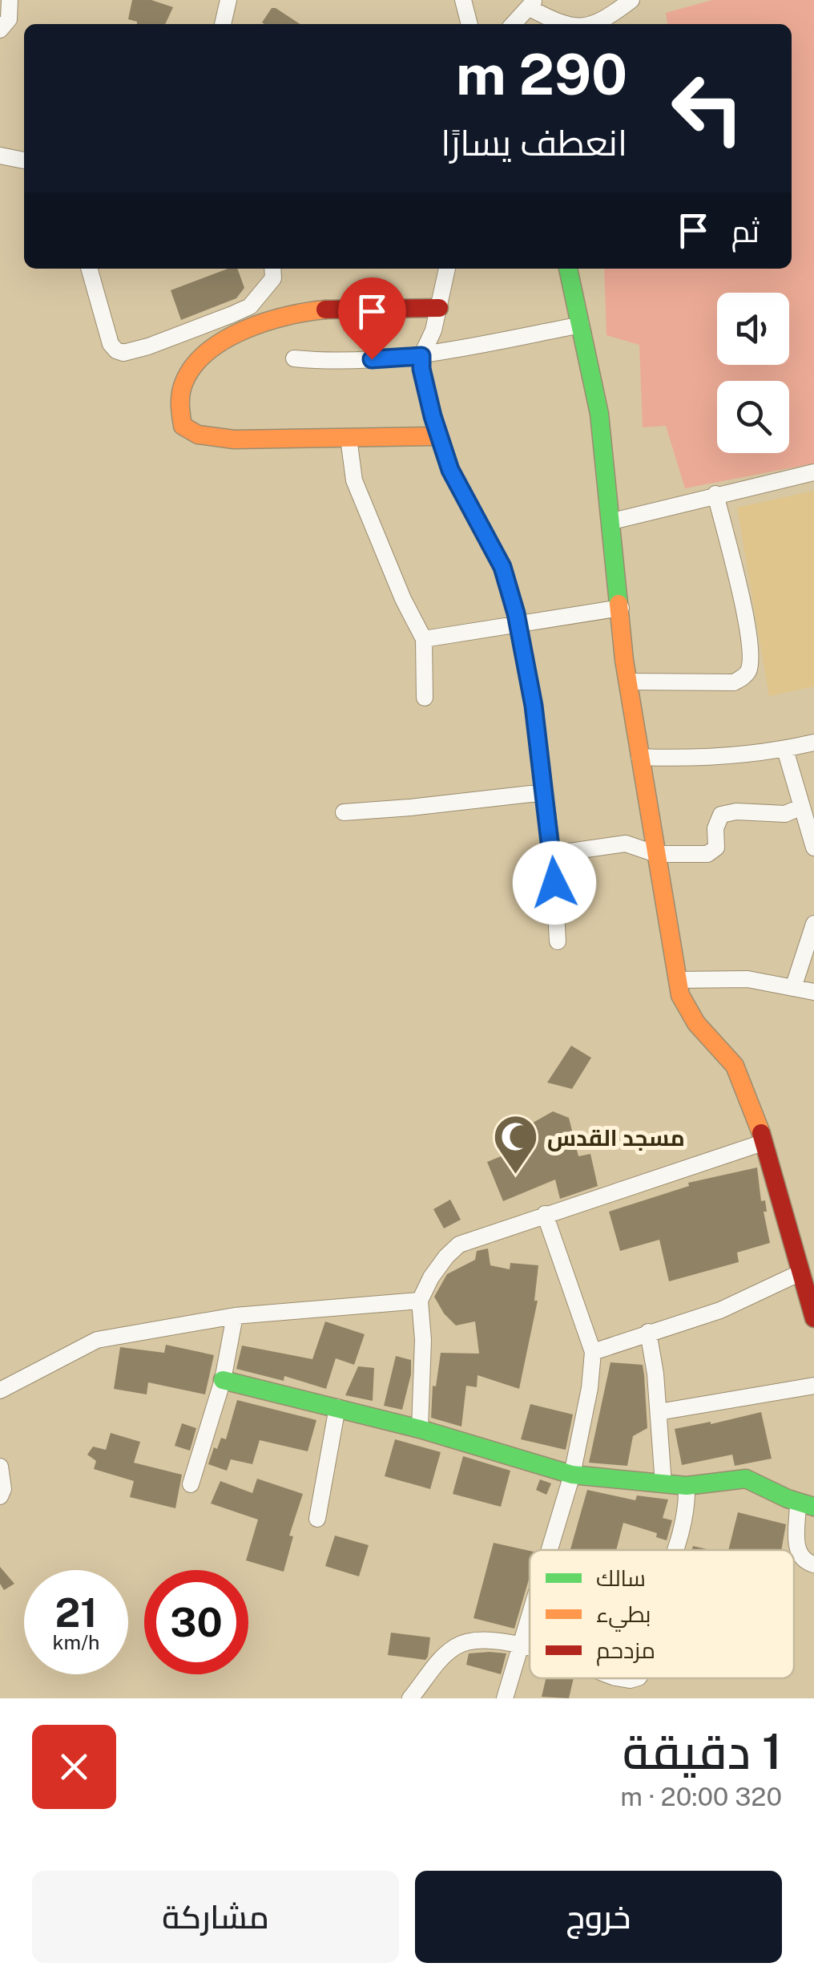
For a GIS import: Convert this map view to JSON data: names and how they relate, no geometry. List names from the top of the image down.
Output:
{
  "places": {
    "mosque": ["مسجد القدس"]
  },
  "legend": ["سالك", "بطيء", "مزدحم"],
  "page": {
    "turn": ["290 m", "انعطف يسارًا"],
    "then": "ثم",
    "speed": "21 km/h",
    "limit": "30",
    "heading": ["1 دقيقة", "320 m · 20:00"],
    "buttons": ["خروج", "مشاركة"]
  }
}
